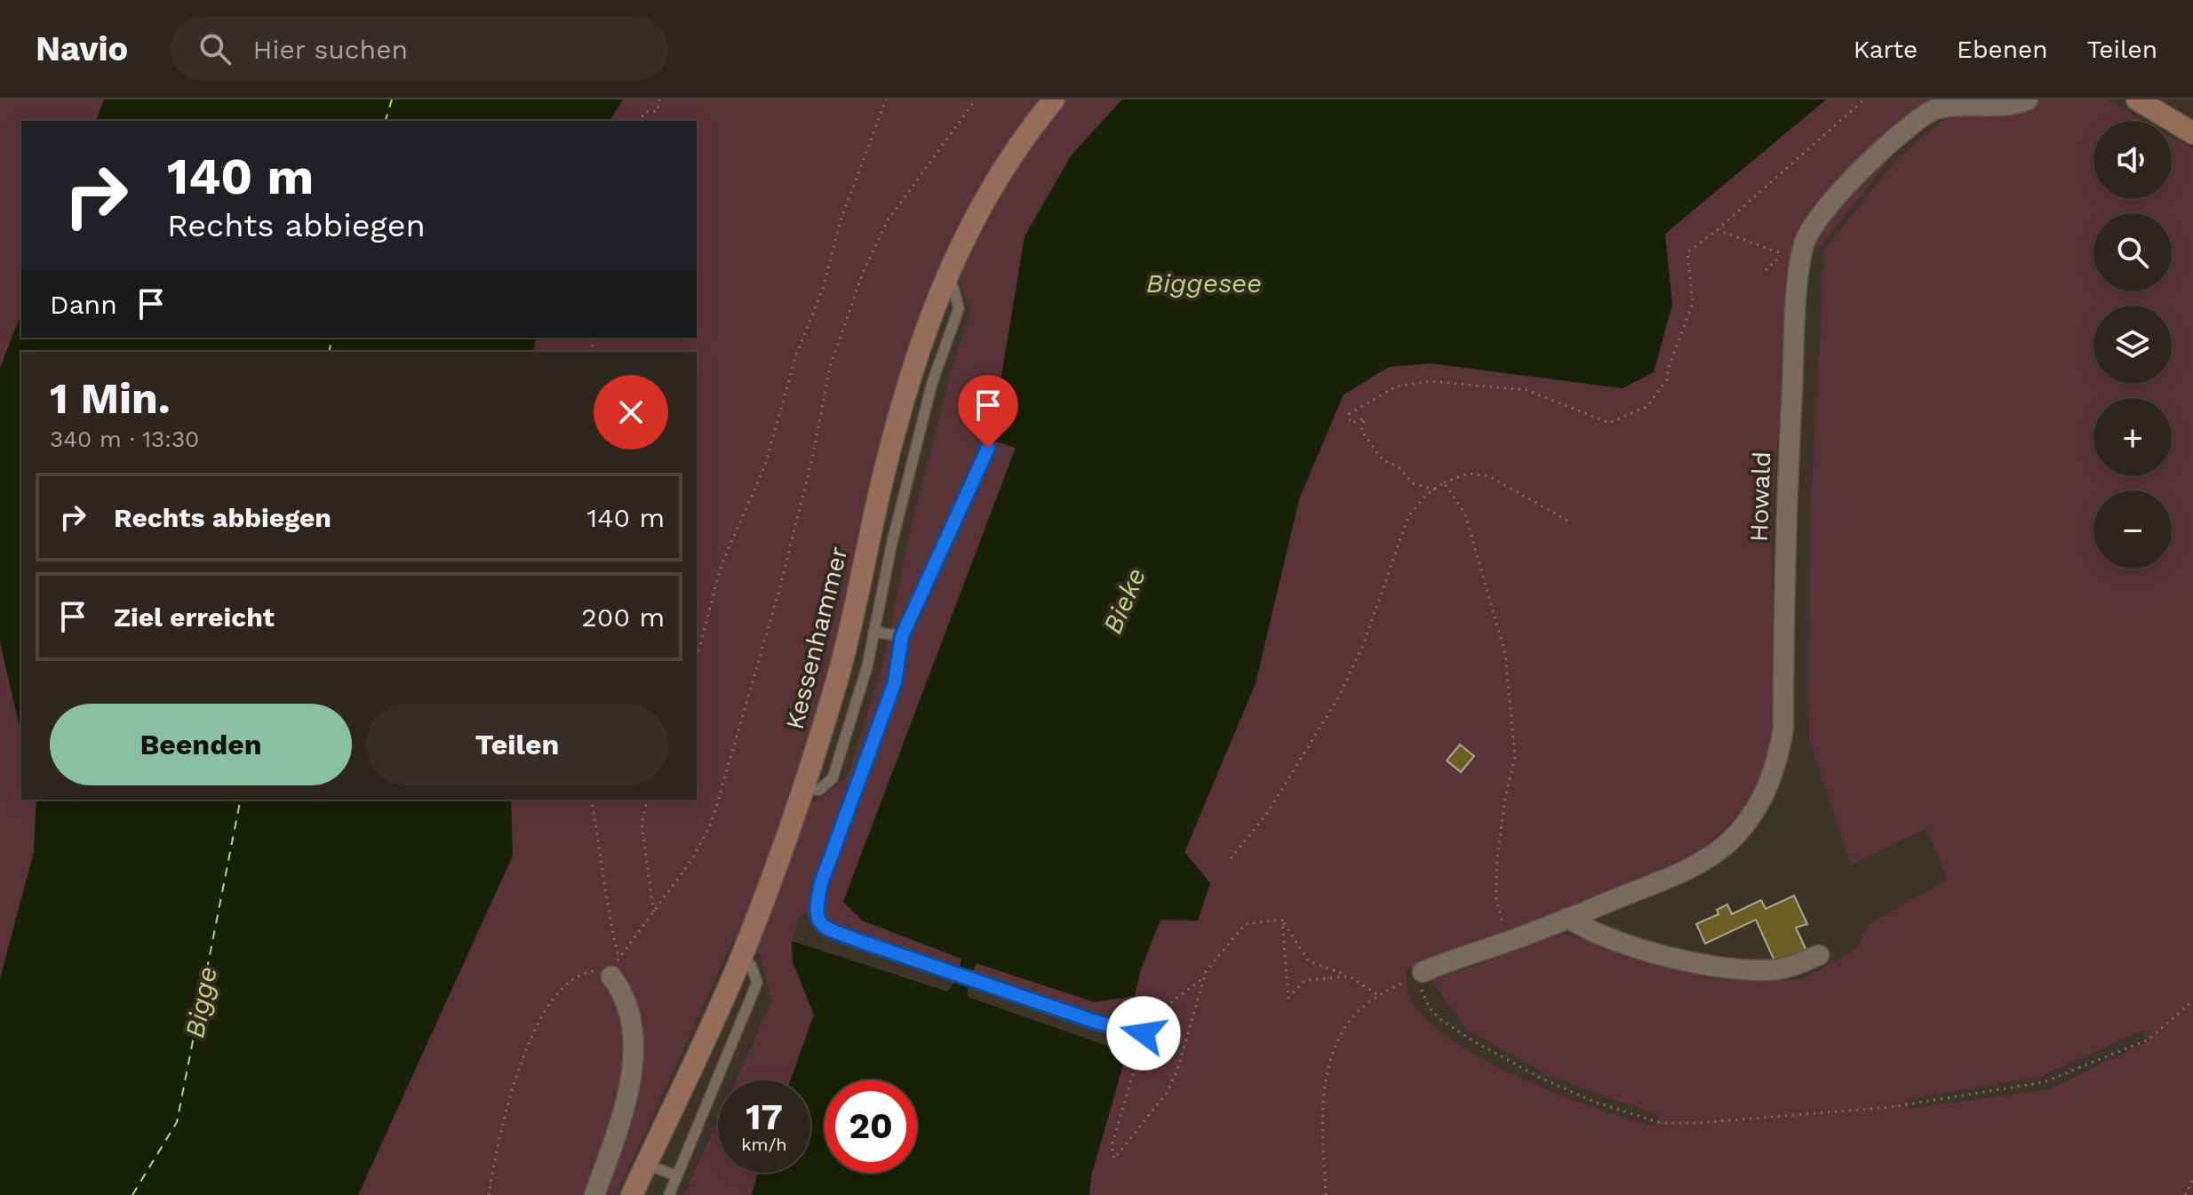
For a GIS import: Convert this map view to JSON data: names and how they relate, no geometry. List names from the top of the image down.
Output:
{
  "streets": {
    "main road": ["Kessenhammer"],
    "street": ["Howald"]
  },
  "water": ["Biggesee", "Bieke", "Bigge"],
  "page": {
    "header": "Navio",
    "search": "Hier suchen",
    "nav": ["Karte", "Ebenen", "Teilen"],
    "map_buttons": ["+", "−"],
    "turn": ["140 m", "Rechts abbiegen"],
    "then": "Dann",
    "heading": ["1 Min.", "340 m · 13:30"],
    "list": [
      {
        "name": "Rechts abbiegen",
        "value": "140 m"
      },
      {
        "name": "Ziel erreicht",
        "value": "200 m"
      }
    ],
    "buttons": ["Beenden", "Teilen"],
    "speed": "17 km/h",
    "limit": "20"
  }
}
